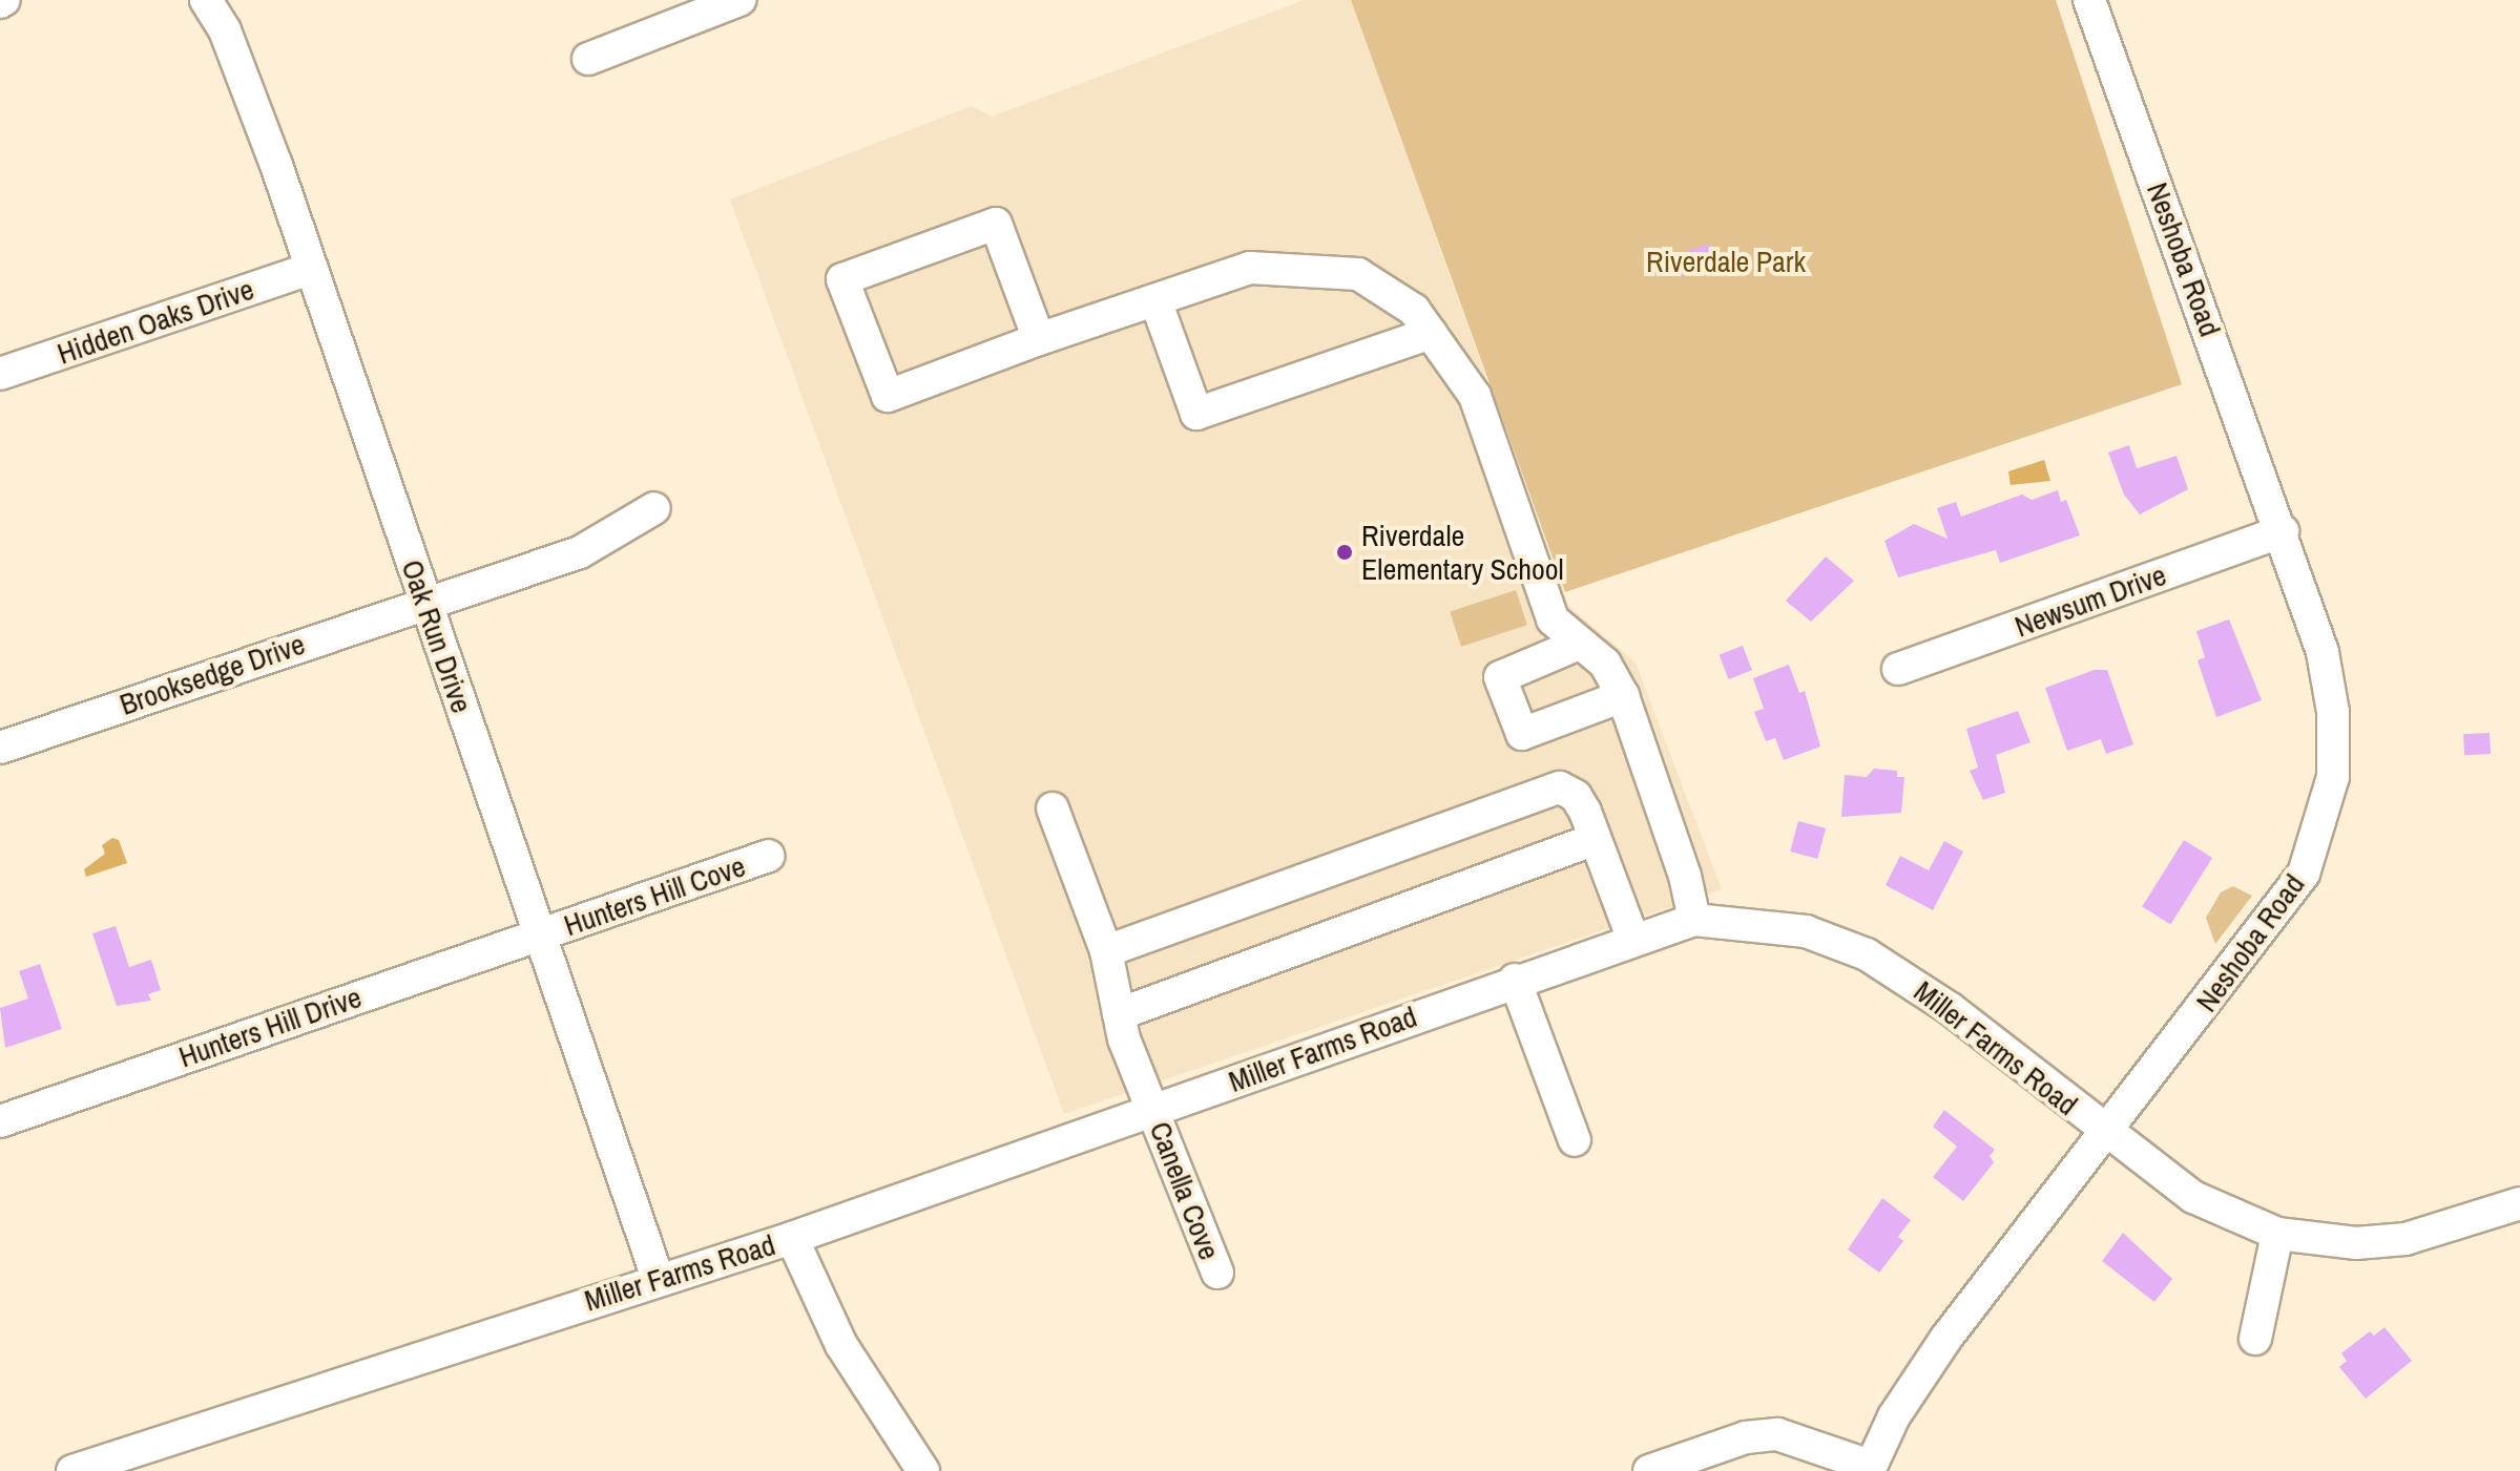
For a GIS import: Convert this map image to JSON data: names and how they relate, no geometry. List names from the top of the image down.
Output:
{
  "streets": {
    "street": [
      "Neshoba Road",
      "Hidden Oaks Drive",
      "Newsum Drive",
      "Oak Run Drive",
      "Brooksedge Drive",
      "Hunters Hill Cove",
      "Hunters Hill Drive",
      "Miller Farms Road",
      "Canella Cove"
    ]
  },
  "crossings": [
    ["Neshoba Road", "Newsum Drive"],
    ["Neshoba Road", "Miller Farms Road"],
    ["Hidden Oaks Drive", "Oak Run Drive"],
    ["Oak Run Drive", "Brooksedge Drive"],
    ["Oak Run Drive", "Hunters Hill Cove"],
    ["Oak Run Drive", "Hunters Hill Drive"],
    ["Oak Run Drive", "Miller Farms Road"],
    ["Hunters Hill Cove", "Hunters Hill Drive"],
    ["Miller Farms Road", "Canella Cove"]
  ],
  "parks": ["Riverdale Park"],
  "places": ["Riverdale Elementary School"]
}
